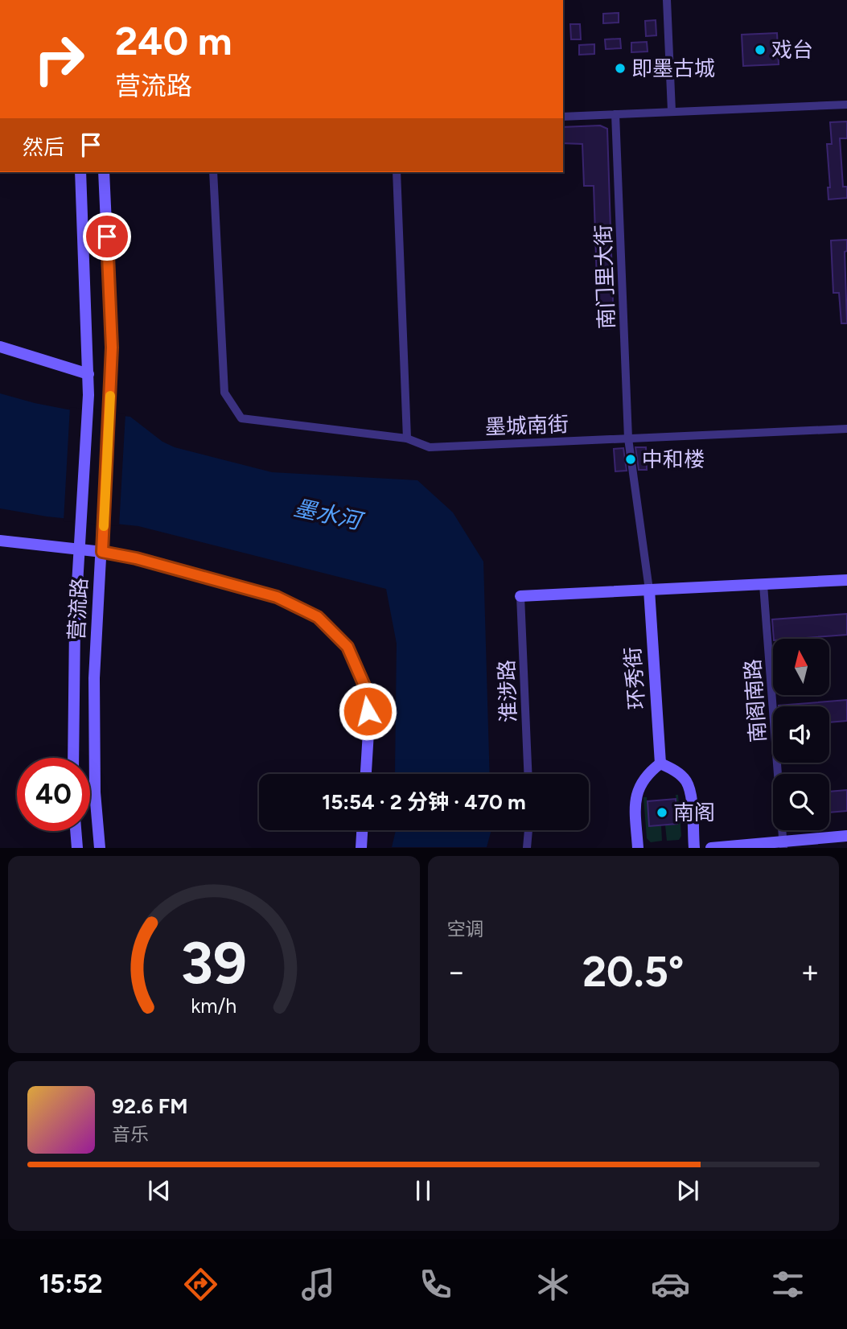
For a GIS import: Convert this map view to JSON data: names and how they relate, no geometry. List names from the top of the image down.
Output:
{
  "streets": {
    "street": [
      "南门里大街",
      "墨城南街",
      "营流路",
      "环秀街",
      "淮涉路",
      "南阁南路"
    ]
  },
  "crossings": [
    ["南门里大街", "墨城南街"],
    ["南门里大街", "环秀街"]
  ],
  "water": ["墨水河"],
  "places": [
    "戏台",
    "即墨古城",
    "中和楼",
    "南阁"
  ],
  "north": "top",
  "page": {
    "turn": ["240 m", "营流路"],
    "then": "然后",
    "limit": "40",
    "trip": "15:54 · 2 分钟 · 470 m",
    "tile": "空调",
    "heat": ["−", "20.5°", "+"],
    "song": ["92.6 FM", "音乐"],
    "tabs": "15:52",
    "gauge": ["39", "km/h"]
  }
}
